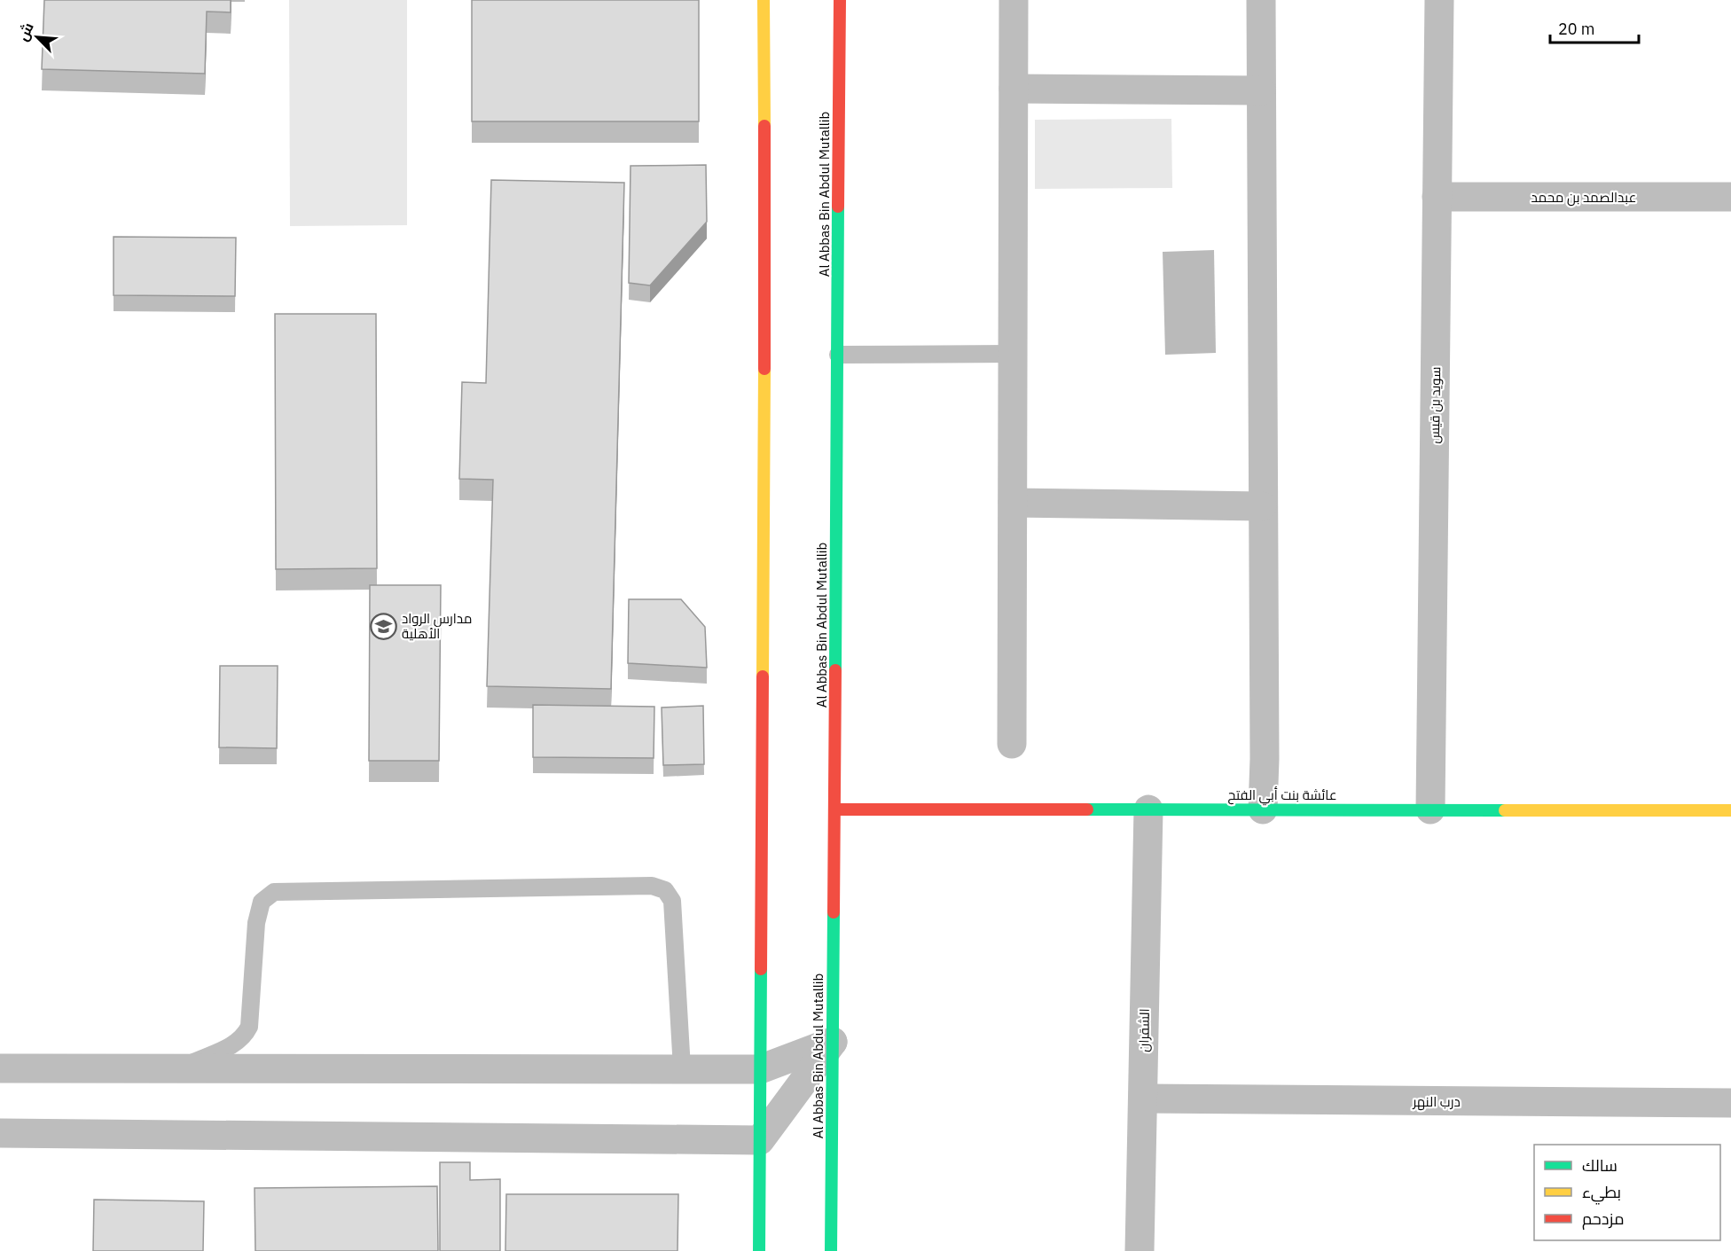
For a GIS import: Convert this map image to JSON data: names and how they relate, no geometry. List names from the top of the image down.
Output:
{
  "streets": {
    "street": [
      "Al Abbas Bin Abdul Mutallib",
      "عبدالصمد بن محمد",
      "سويد بن قيس",
      "عائشة بنت أبي الفتح",
      "الشقران",
      "درب النهر"
    ]
  },
  "crossings": [
    ["Al Abbas Bin Abdul Mutallib", "عائشة بنت أبي الفتح"],
    ["عبدالصمد بن محمد", "سويد بن قيس"],
    ["سويد بن قيس", "عائشة بنت أبي الفتح"],
    ["عائشة بنت أبي الفتح", "الشقران"],
    ["الشقران", "درب النهر"]
  ],
  "places": {
    "school or university": ["مدارس الرواد الأهلية"]
  },
  "legend": ["سالك", "بطيء", "مزدحم"],
  "scale_bar": "20 m",
  "north": "top left"
}
